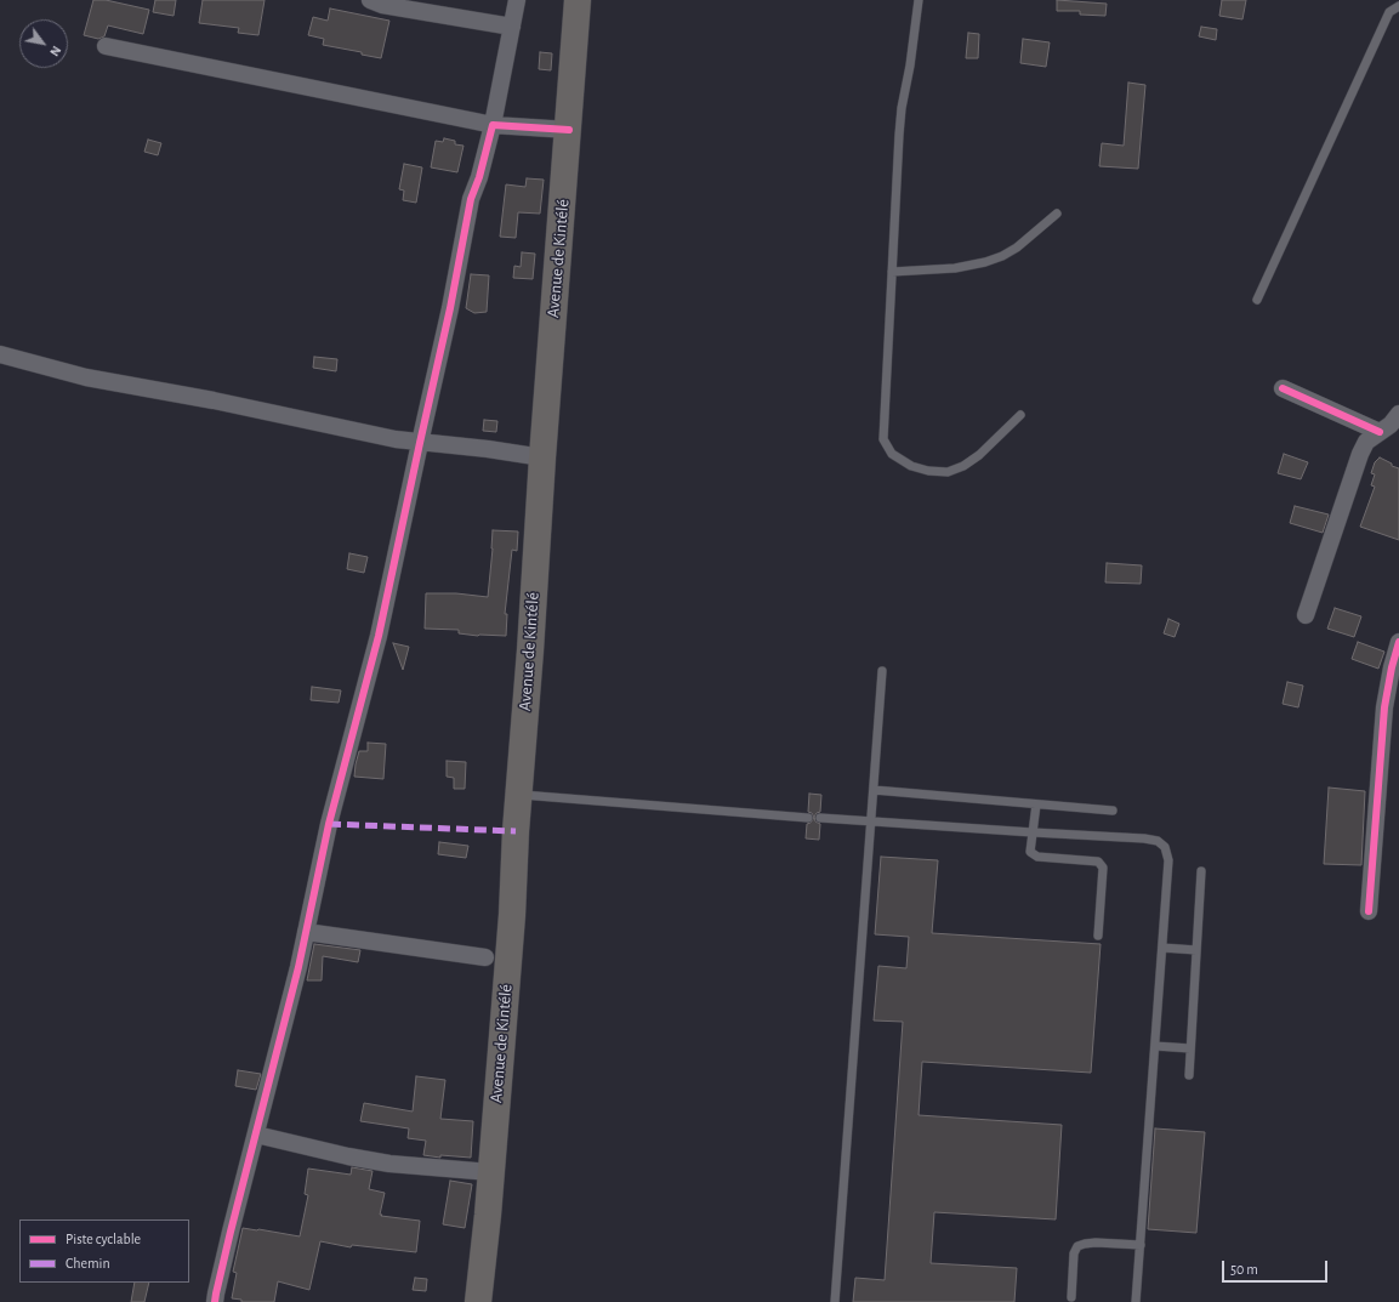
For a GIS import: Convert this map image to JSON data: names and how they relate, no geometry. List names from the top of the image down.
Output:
{
  "streets": {
    "main road": ["Avenue de Kintélé"]
  },
  "legend": ["Piste cyclable", "Chemin"],
  "scale_bar": "50 m",
  "north": "bottom right"
}
